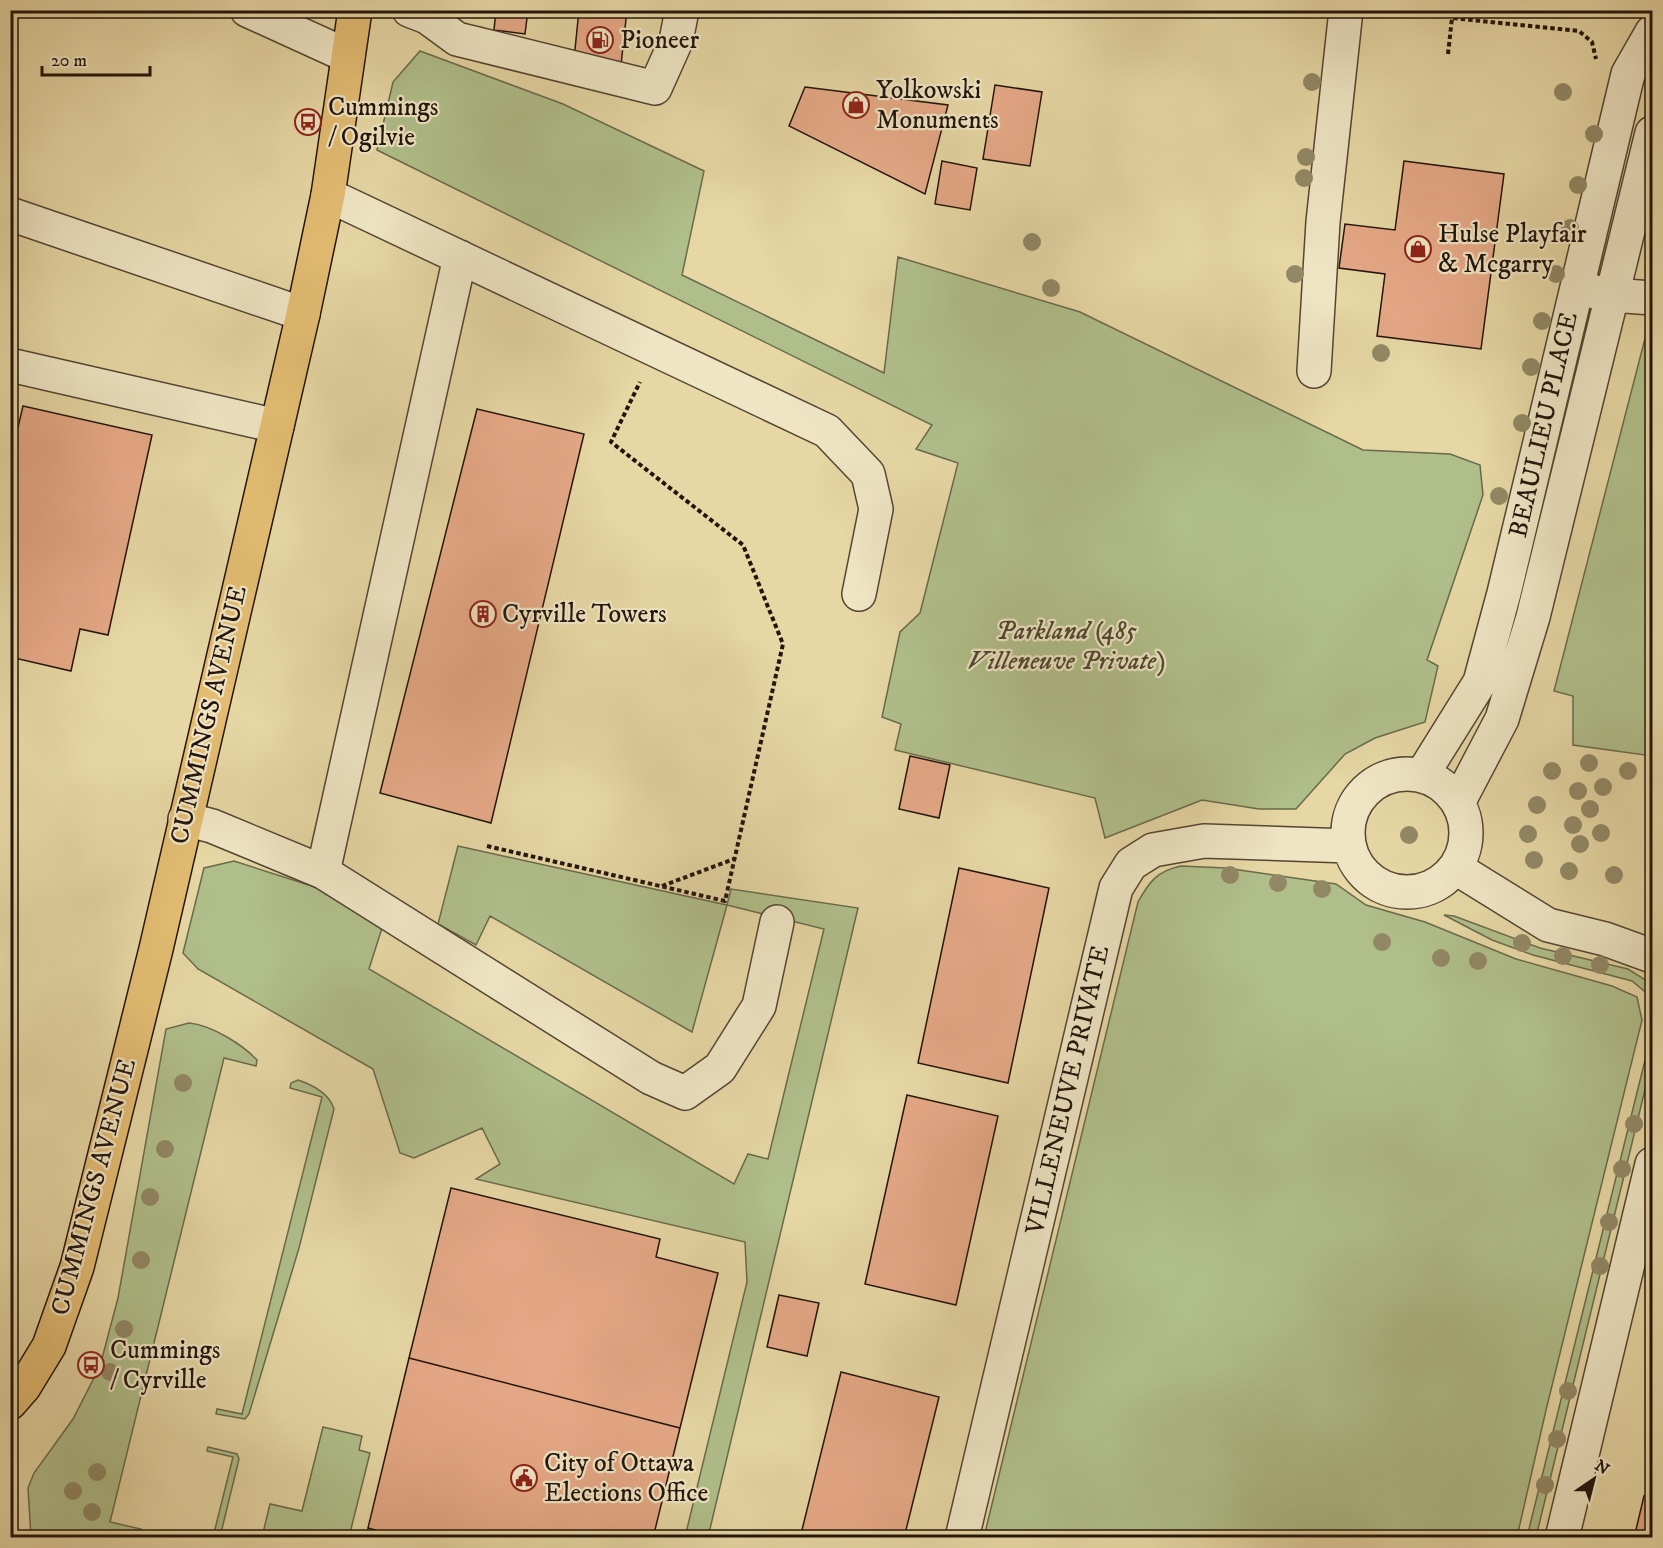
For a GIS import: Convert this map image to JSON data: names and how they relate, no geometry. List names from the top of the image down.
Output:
{
  "streets": {
    "main road": ["CUMMINGS AVENUE"],
    "street": ["BEAULIEU PLACE", "VILLENEUVE PRIVATE"]
  },
  "crossings": [
    ["BEAULIEU PLACE", "VILLENEUVE PRIVATE"]
  ],
  "parks": ["Parkland (485 Villeneuve Private)"],
  "places": {
    "fuel station": ["Pioneer"],
    "shop": ["Yolkowski Monuments", "Hulse Playfair & Mcgarry"],
    "bus stop": ["Cummings / Ogilvie", "Cummings / Cyrville"],
    "building": ["Cyrville Towers"],
    "public building": ["City of Ottawa Elections Office"]
  },
  "scale_bar": "20 m",
  "north": "top right"
}
